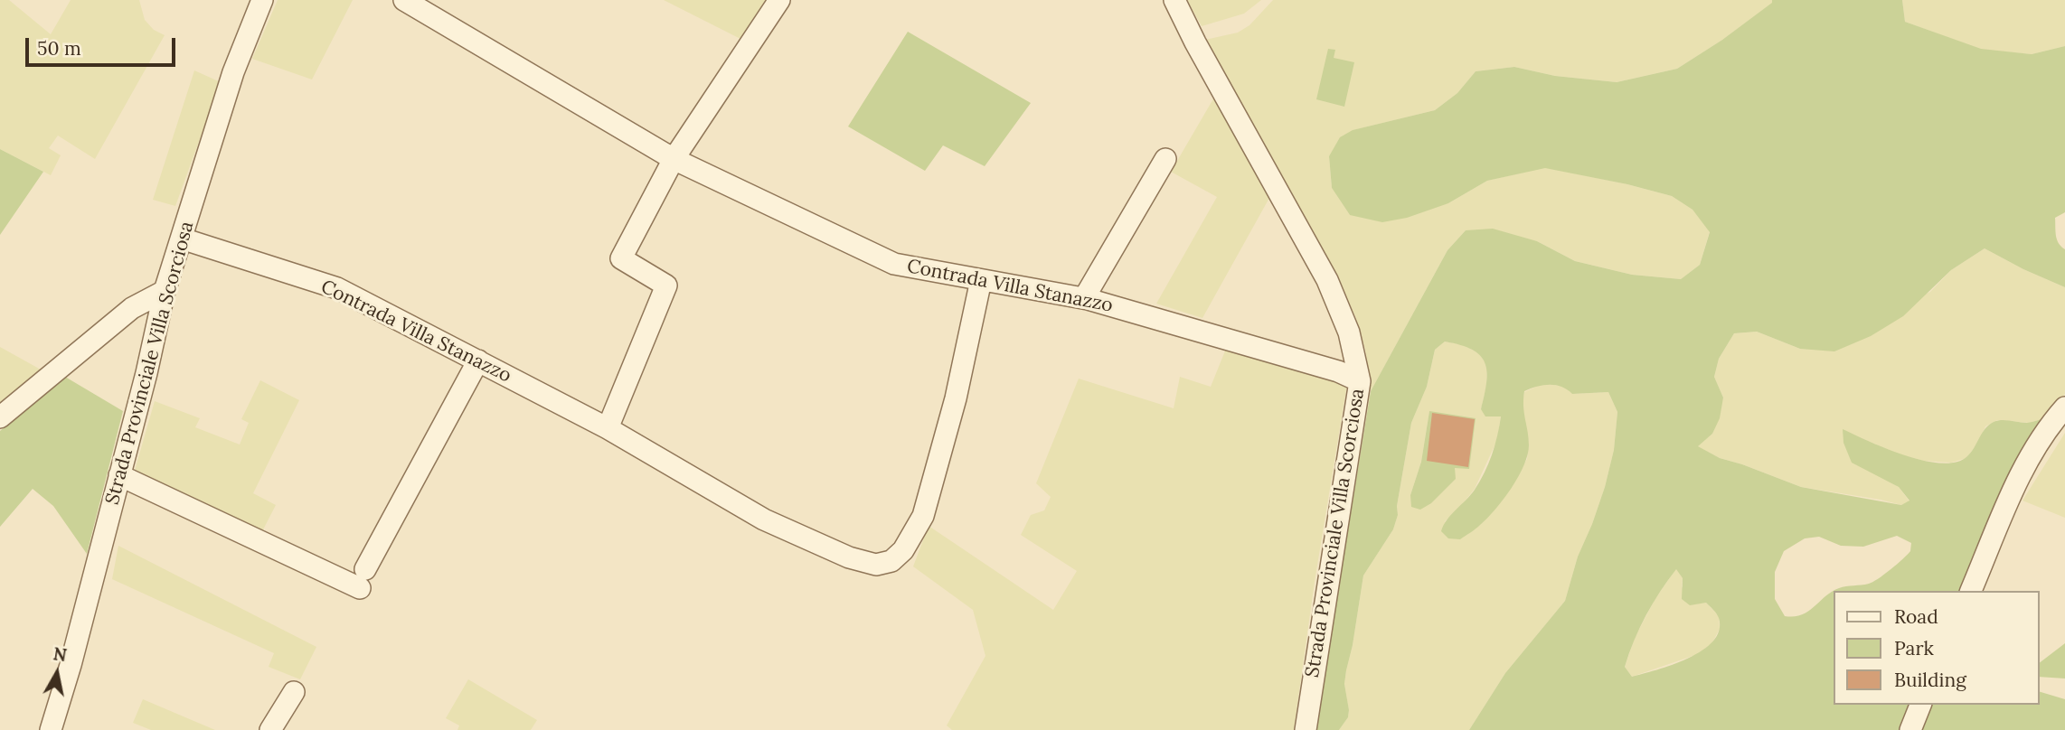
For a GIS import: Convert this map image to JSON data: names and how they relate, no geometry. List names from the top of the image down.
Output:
{
  "streets": {
    "street": ["Contrada Villa Stanazzo", "Strada Provinciale Villa Scorciosa"]
  },
  "crossings": [
    ["Contrada Villa Stanazzo", "Strada Provinciale Villa Scorciosa"]
  ],
  "legend": ["Road", "Park", "Building"],
  "scale_bar": "50 m",
  "north": "top"
}
